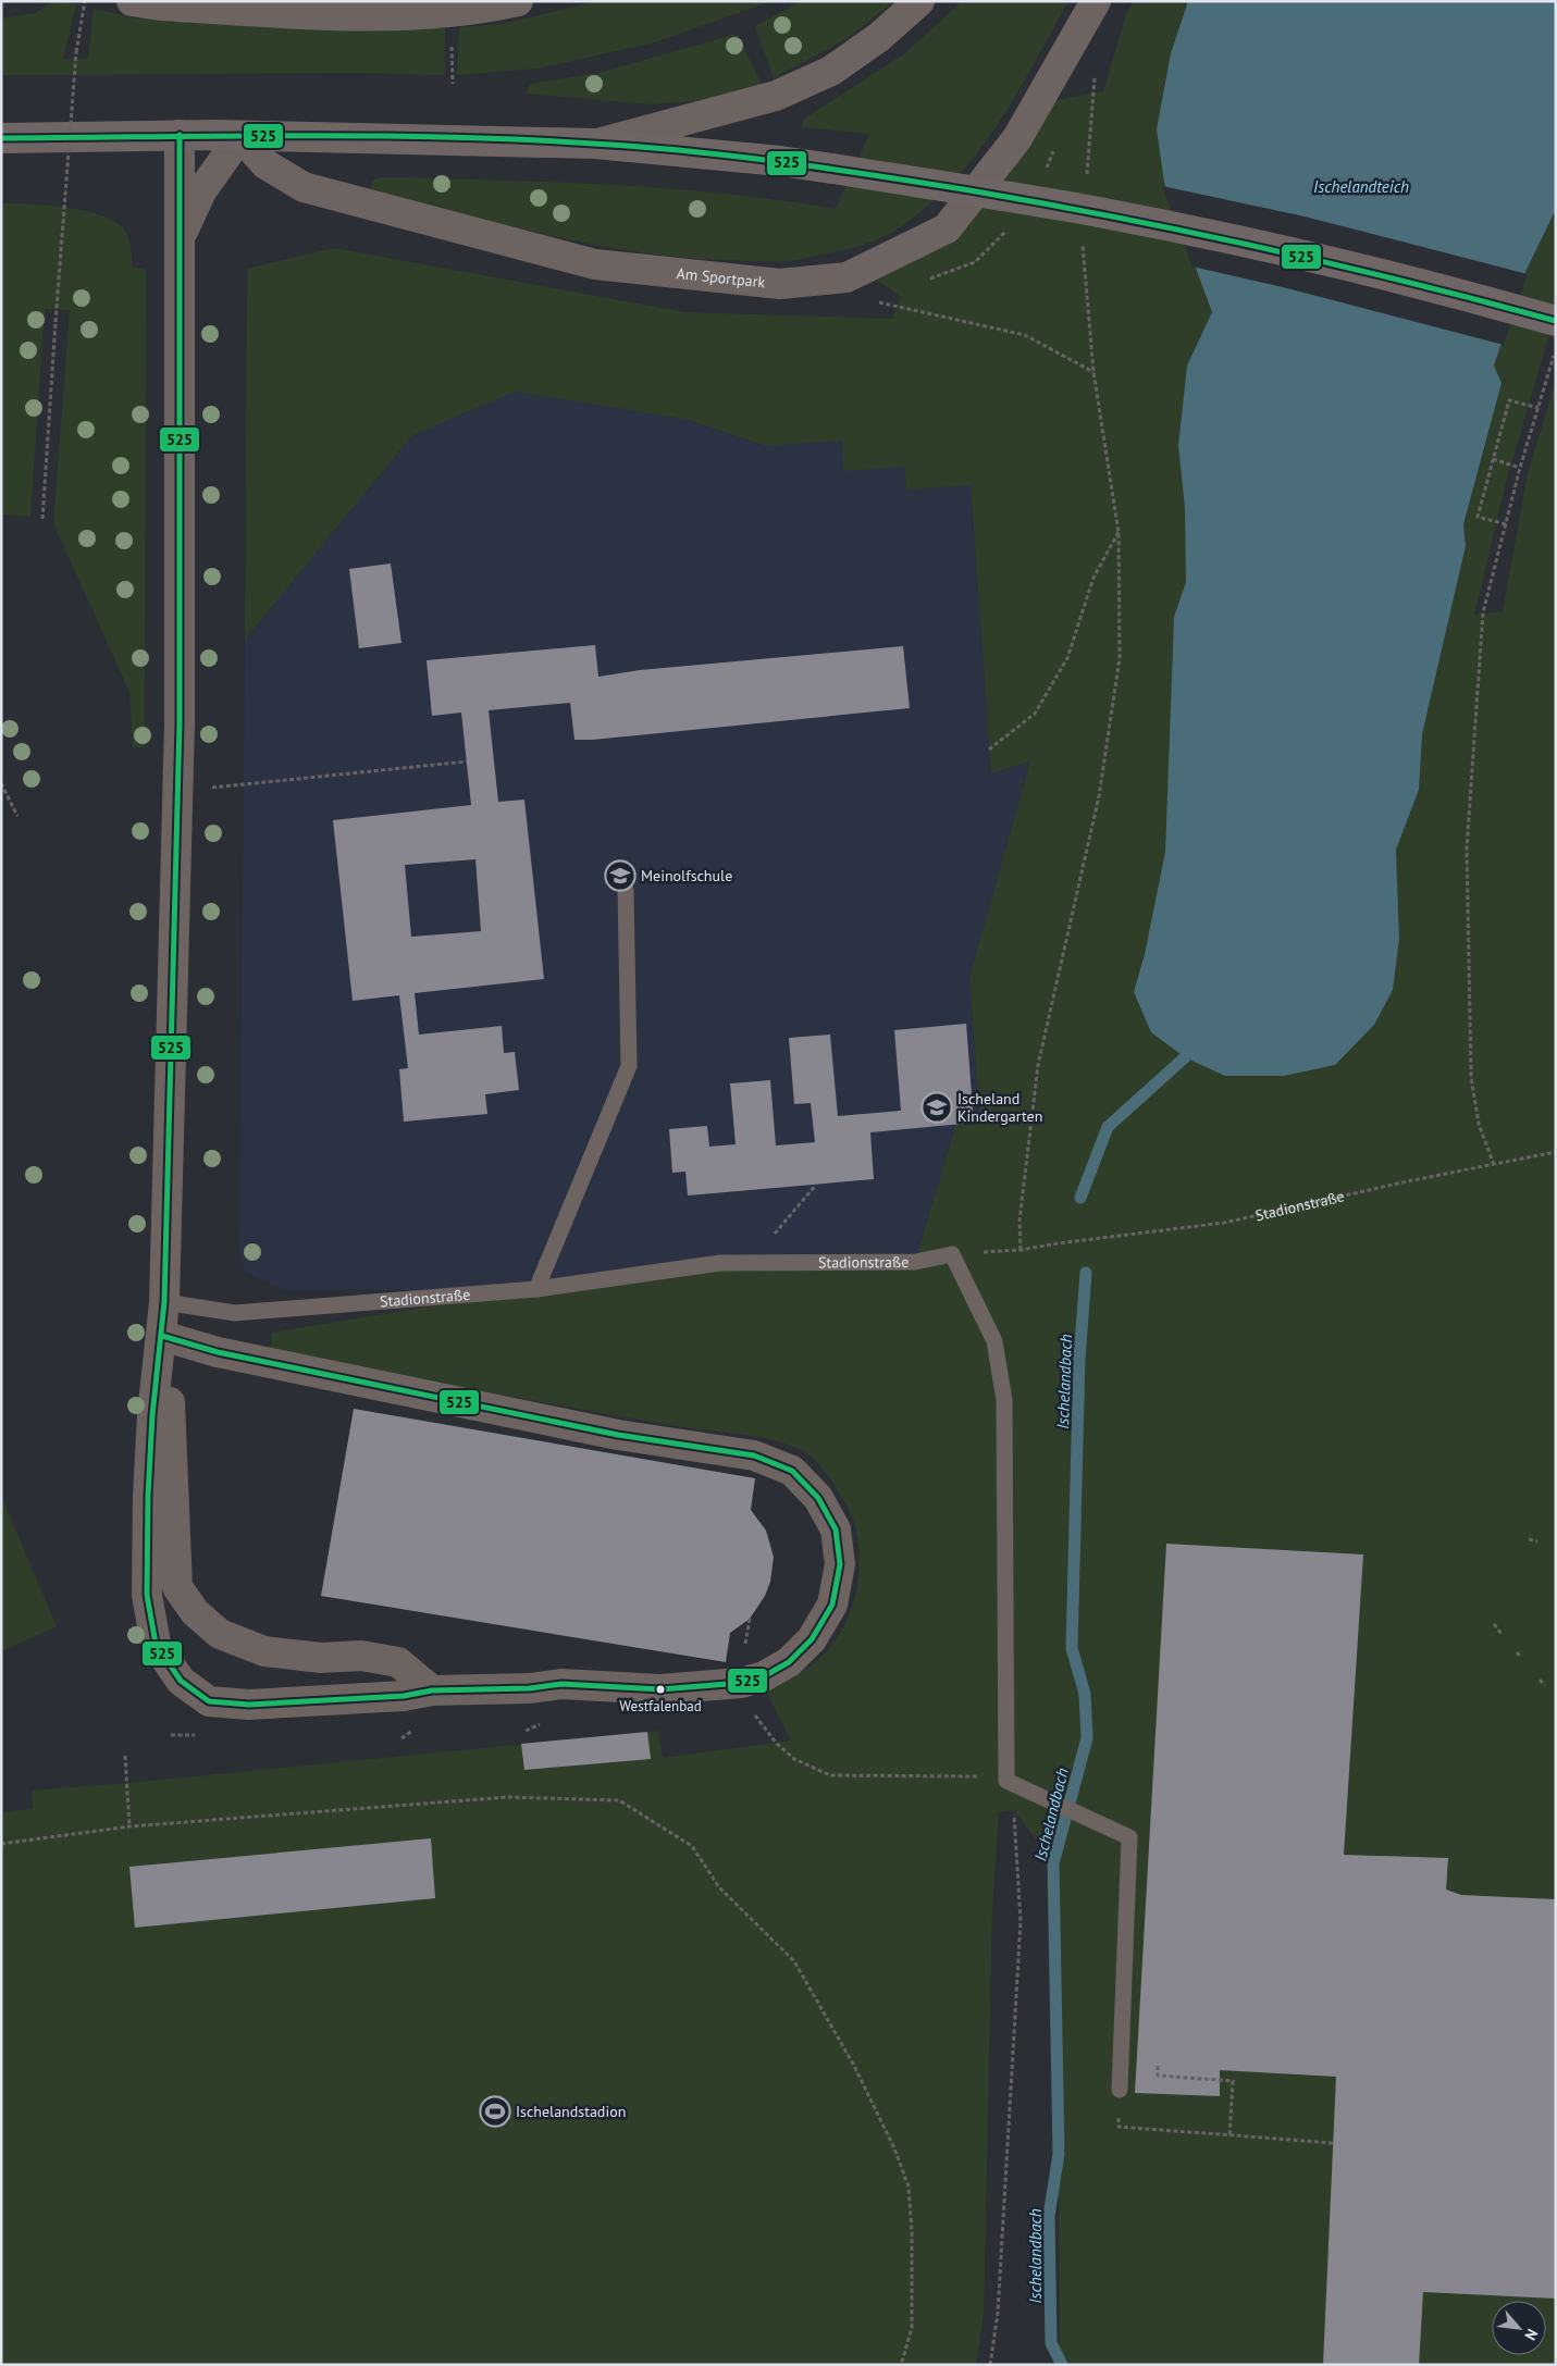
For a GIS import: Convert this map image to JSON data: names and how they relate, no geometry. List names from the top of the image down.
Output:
{
  "streets": {
    "street": ["Am Sportpark"],
    "lane": ["Stadionstraße"]
  },
  "water": ["Ischelandteich", "Ischelandbach"],
  "places": {
    "school or university": ["Meinolfschule", "Ischeland Kindergarten"],
    "other": ["Westfalenbad"],
    "sports": ["Ischelandstadion"]
  },
  "lines": ["transit line 525"],
  "north": "bottom right"
}
